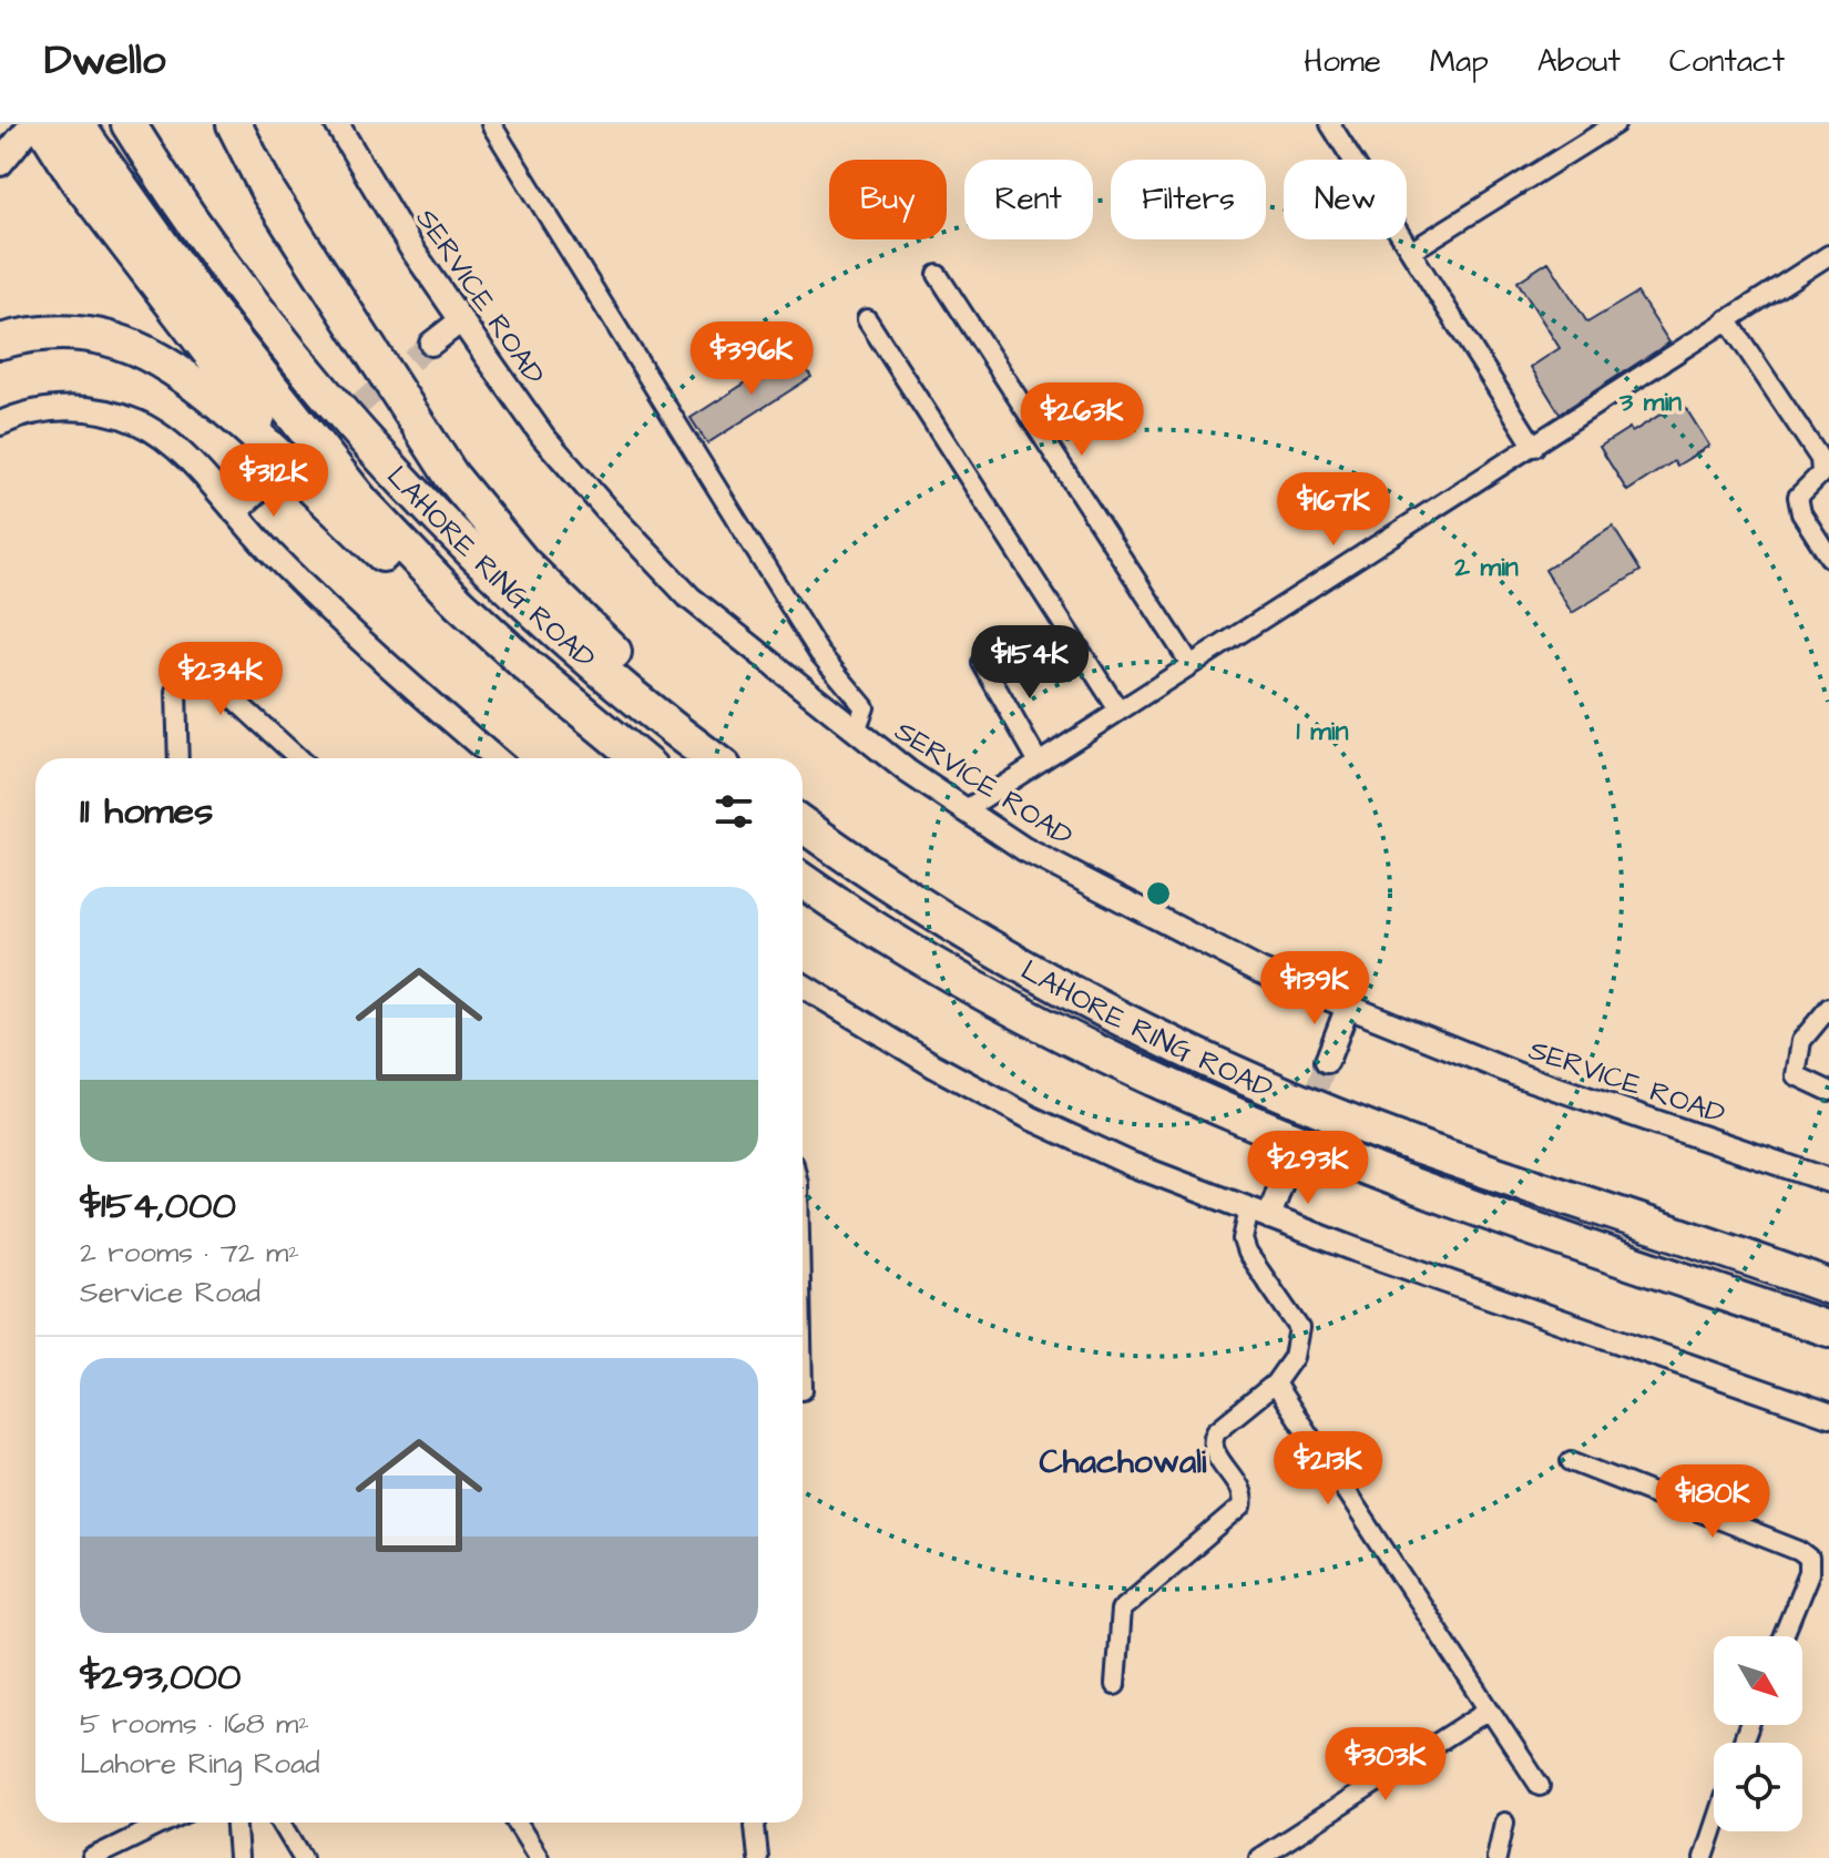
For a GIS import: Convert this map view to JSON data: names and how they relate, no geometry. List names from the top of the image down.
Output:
{
  "streets": {
    "highway": ["LAHORE RING ROAD"],
    "street": ["SERVICE ROAD"]
  },
  "districts": ["Chachowali"],
  "north": "bottom right",
  "page": {
    "header": "Dwello",
    "nav": [
      "Home",
      "Map",
      "About",
      "Contact"
    ],
    "chip": [
      "Buy",
      "Rent",
      "Filters",
      "New"
    ],
    "price": [
      "$396K",
      "$263K",
      "$312K",
      "$167K",
      "$154K",
      "$234K",
      "$139K",
      "$293K",
      "$213K",
      "$180K",
      "$303K"
    ],
    "heading": "11 homes",
    "list": [
      {
        "name": "$154,000",
        "note": "2 rooms · 72 m² · Service Road"
      },
      {
        "name": "$293,000",
        "note": "5 rooms · 168 m² · Lahore Ring Road"
      }
    ]
  },
  "rings": ["3 min", "2 min", "1 min"]
}
